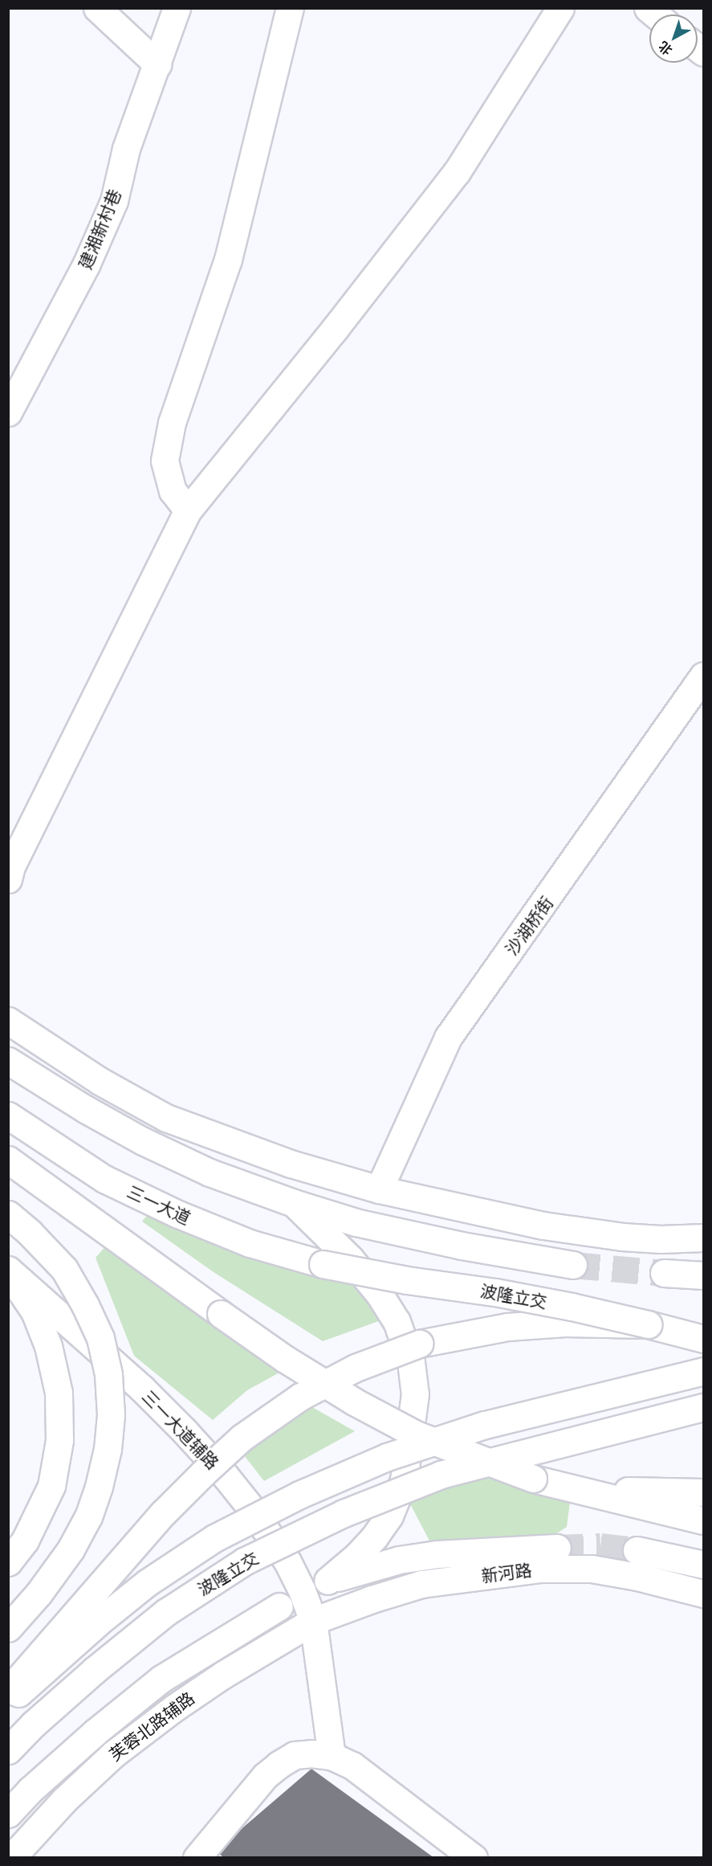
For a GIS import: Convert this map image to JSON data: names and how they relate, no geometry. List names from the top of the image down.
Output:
{
  "streets": {
    "main road": [
      "建湘新村巷",
      "沙湖桥街",
      "三一大道",
      "波隆立交",
      "三一大道辅路",
      "新河路",
      "芙蓉北路辅路"
    ]
  },
  "crossings": [
    ["三一大道", "波隆立交"],
    ["三一大道辅路", "新河路"],
    ["三一大道辅路", "芙蓉北路辅路"],
    ["新河路", "芙蓉北路辅路"]
  ],
  "north": "bottom left"
}
